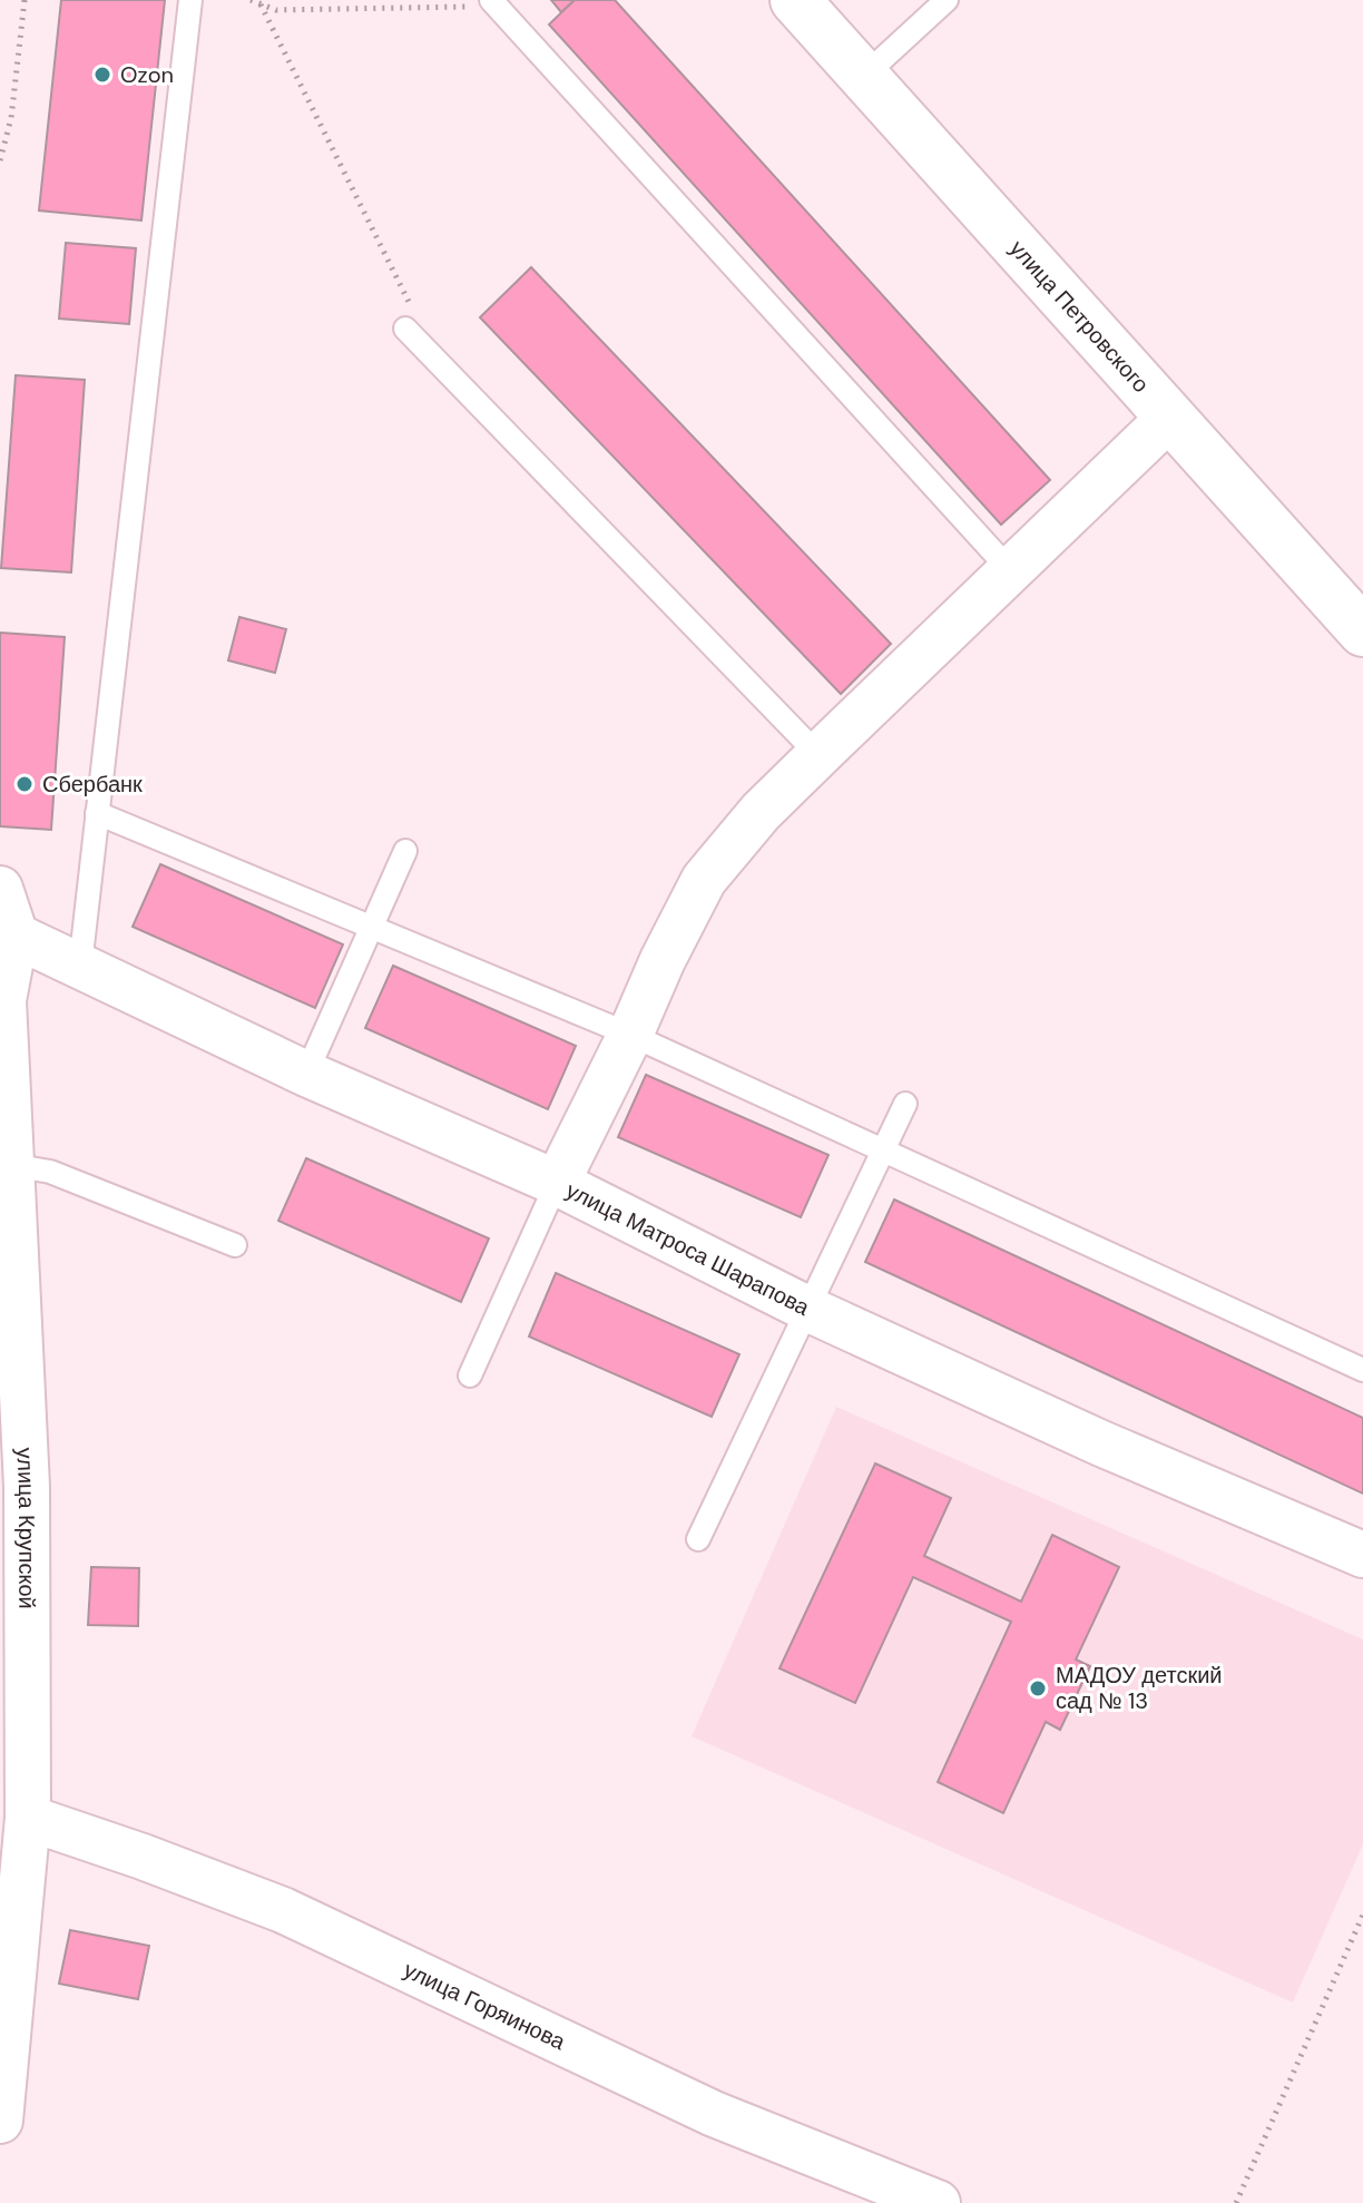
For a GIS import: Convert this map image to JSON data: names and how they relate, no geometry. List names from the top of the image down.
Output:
{
  "streets": {
    "street": [
      "улица Петровского",
      "улица Матроса Шарапова",
      "улица Крупской",
      "улица Горяинова"
    ]
  },
  "crossings": [
    ["улица Матроса Шарапова", "улица Крупской"],
    ["улица Крупской", "улица Горяинова"]
  ],
  "places": ["Ozon", "Сбербанк", "МАДОУ детский сад № 13"]
}
